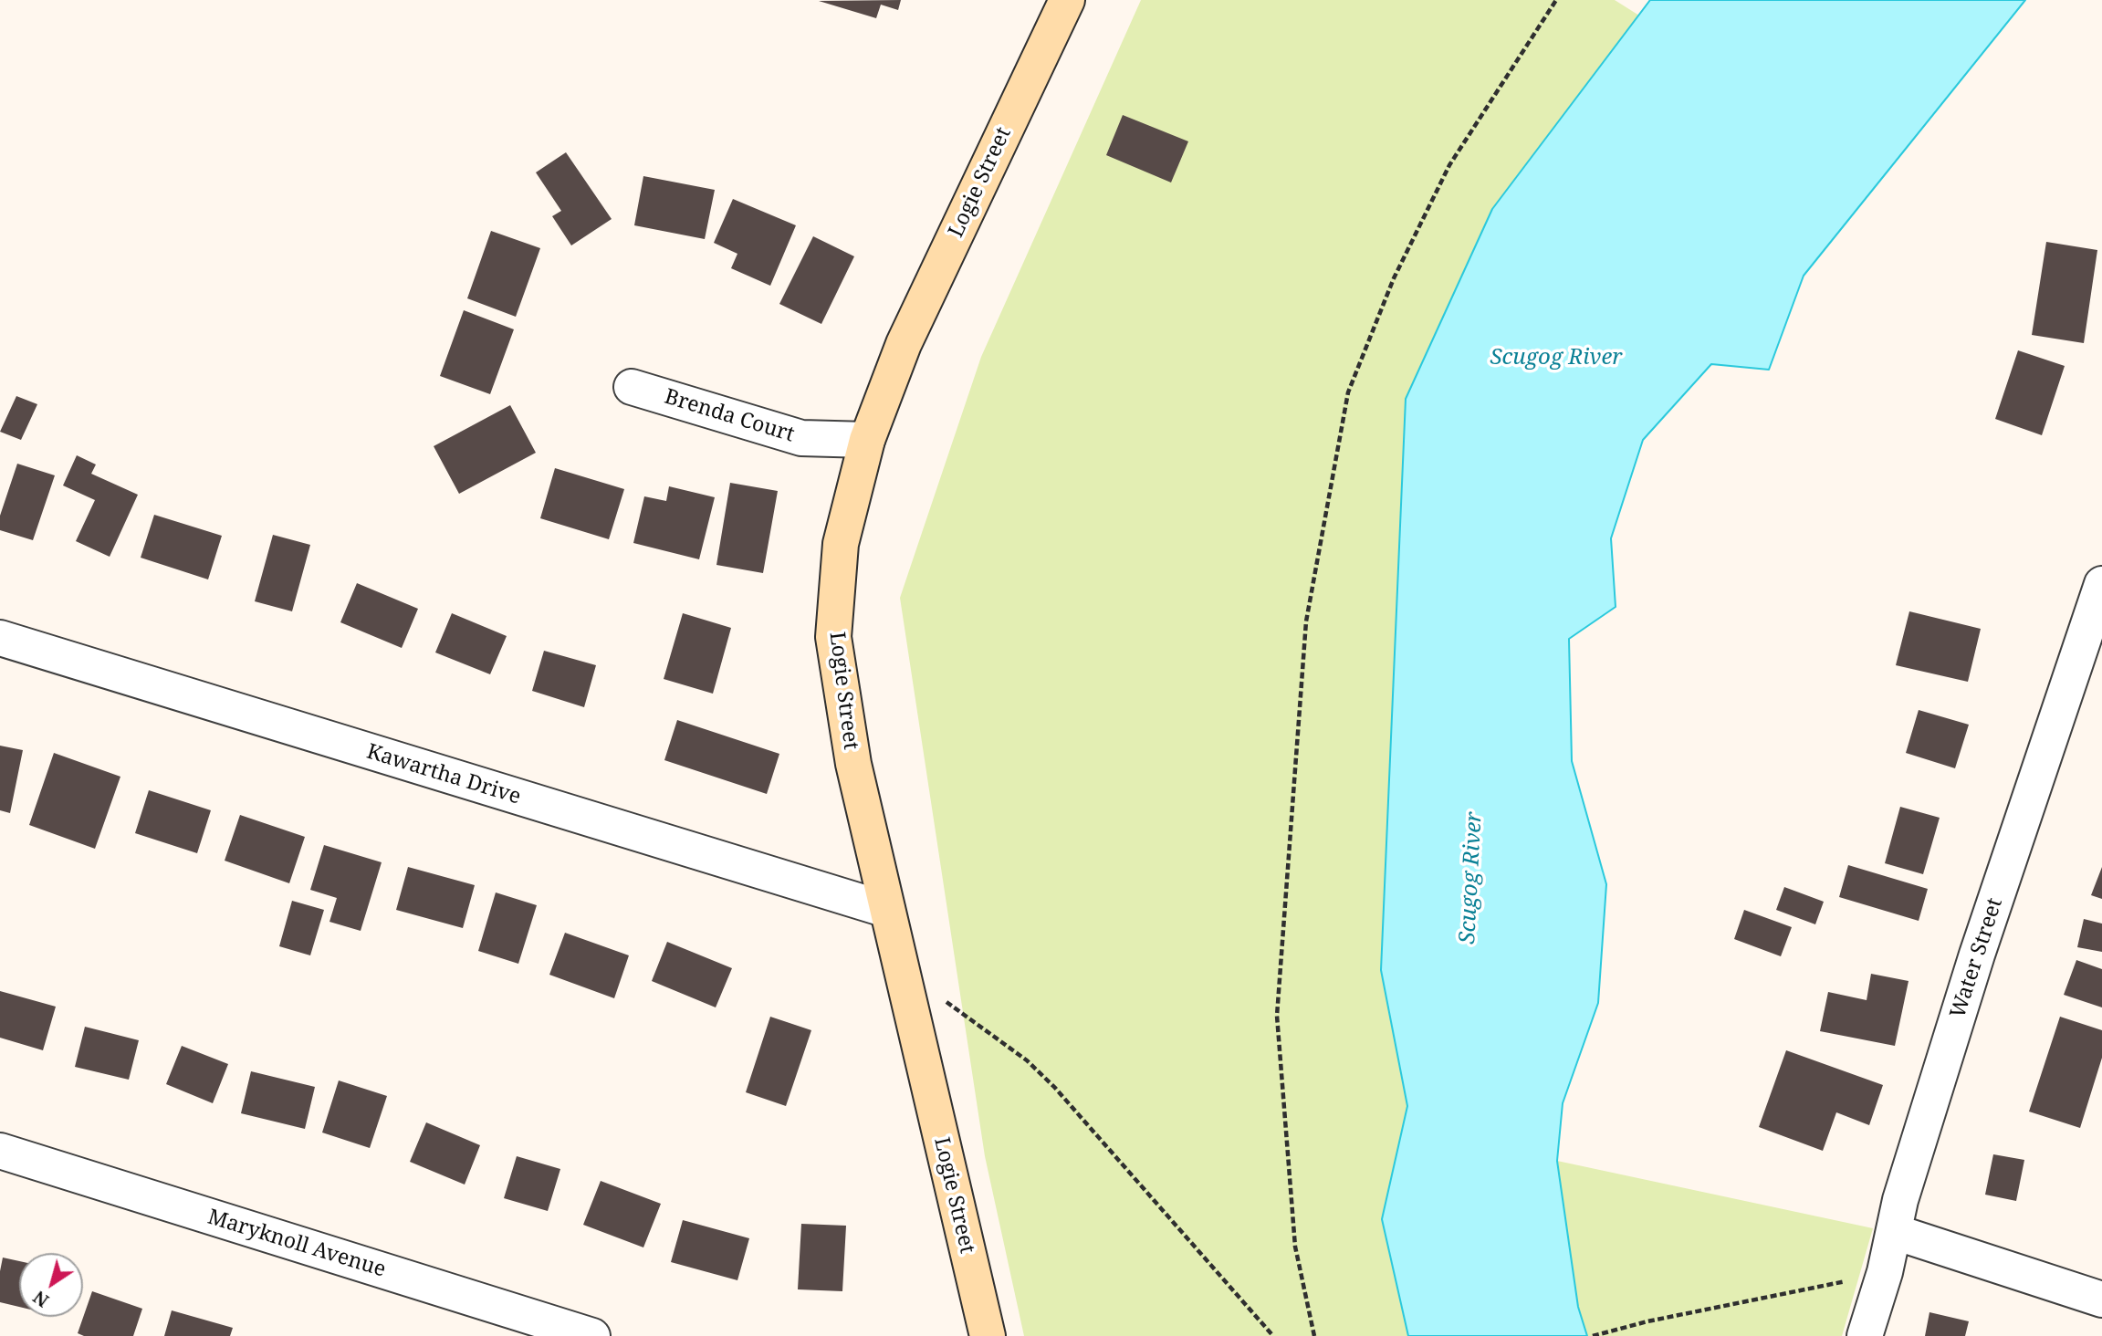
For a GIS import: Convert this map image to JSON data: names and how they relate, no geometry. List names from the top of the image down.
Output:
{
  "streets": {
    "street": [
      "Logie Street",
      "Brenda Court",
      "Kawartha Drive",
      "Water Street",
      "Maryknoll Avenue"
    ]
  },
  "crossings": [
    ["Logie Street", "Brenda Court"],
    ["Logie Street", "Kawartha Drive"]
  ],
  "water": ["Scugog River"],
  "north": "bottom left"
}
